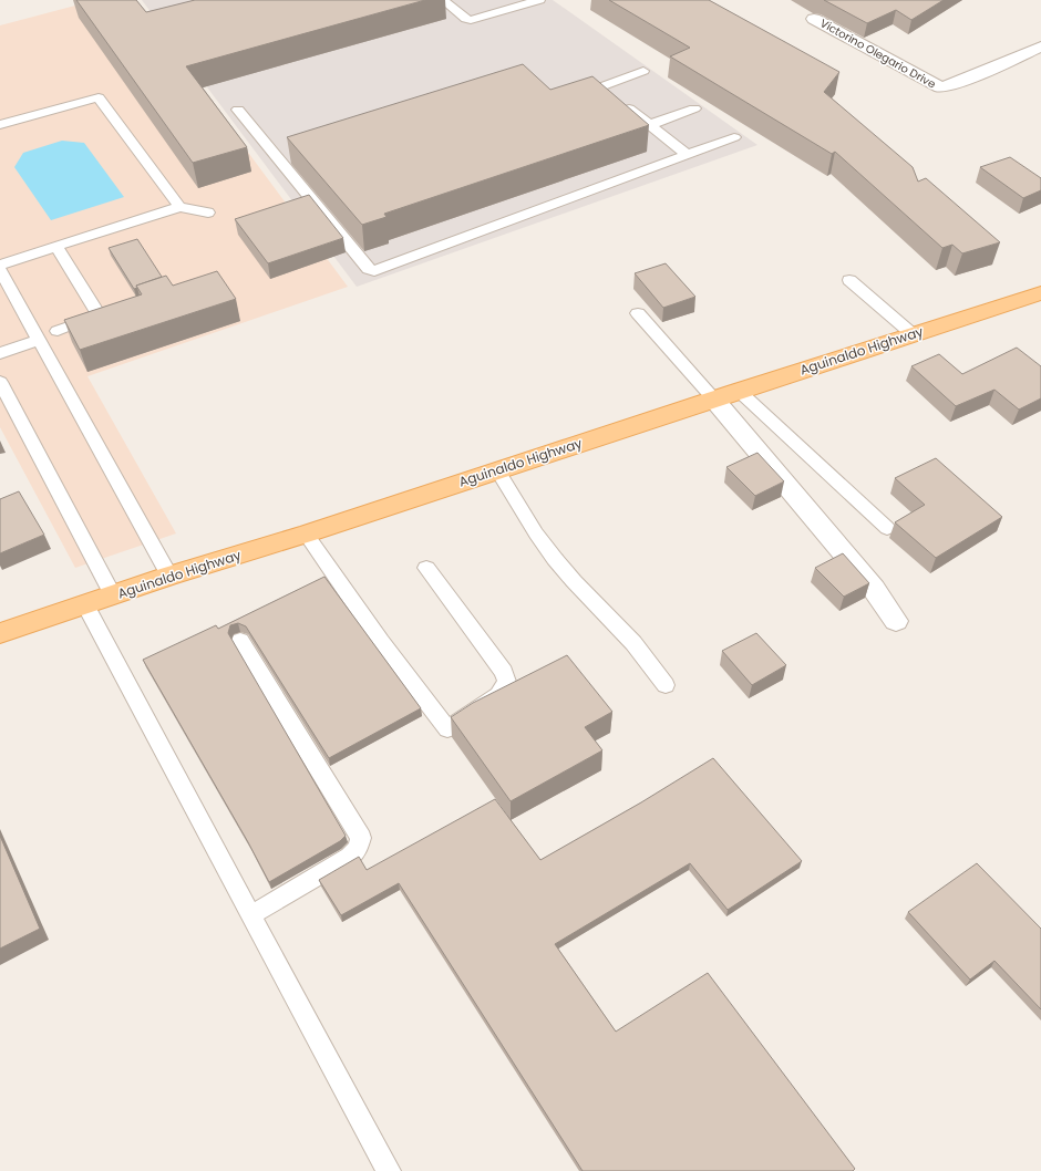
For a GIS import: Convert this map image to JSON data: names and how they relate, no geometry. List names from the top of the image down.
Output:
{
  "streets": {
    "main road": ["Aguinaldo Highway"],
    "street": ["Victorino Olegario Drive"]
  }
}
